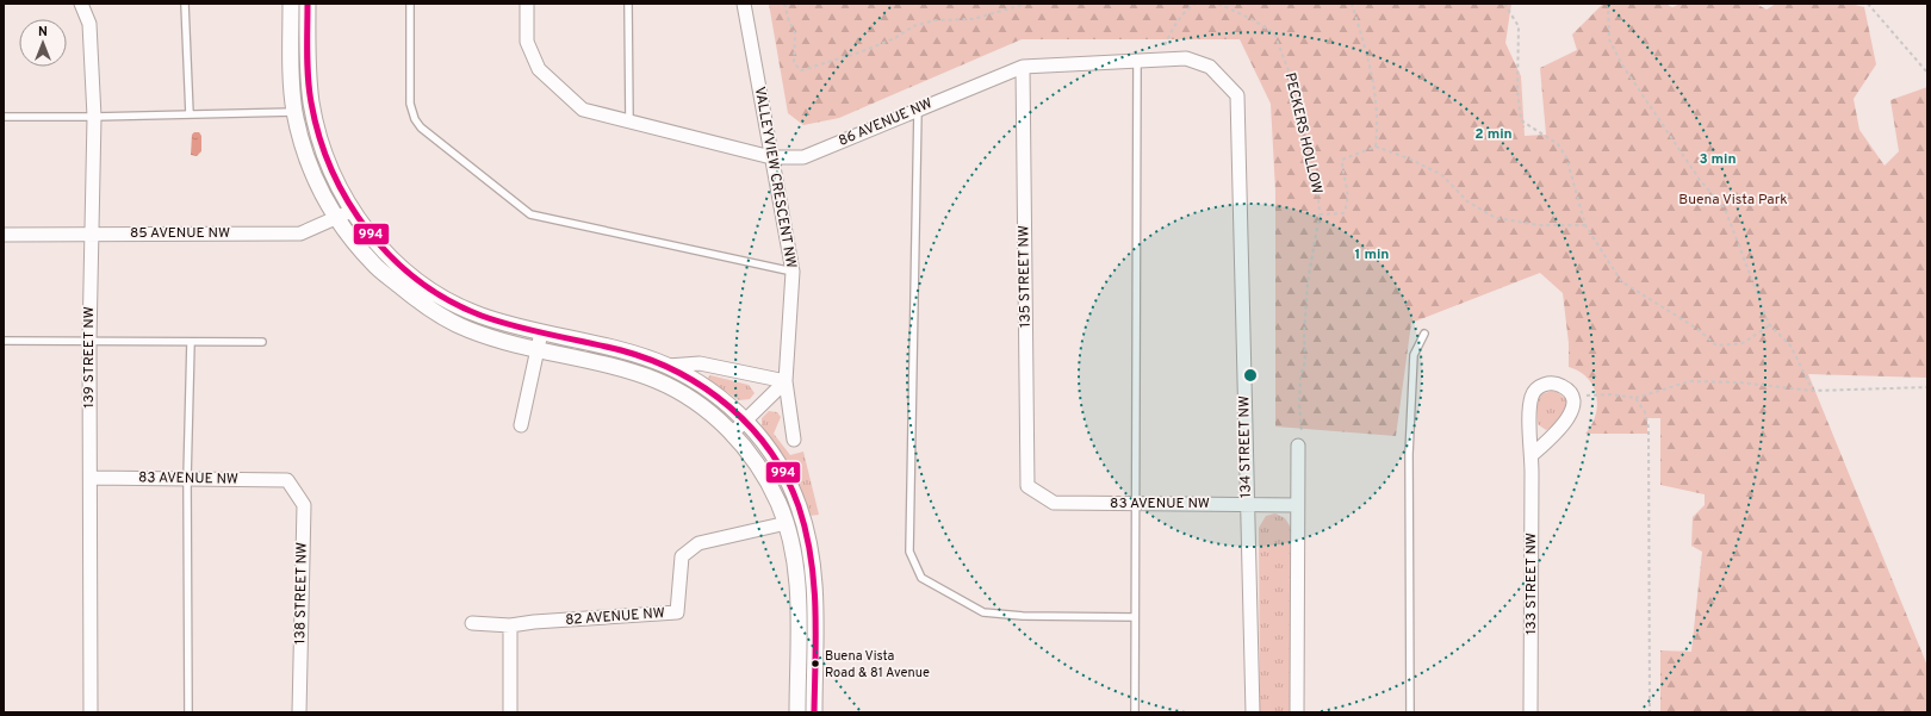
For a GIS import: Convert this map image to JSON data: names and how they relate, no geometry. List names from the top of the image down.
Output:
{
  "streets": {
    "street": [
      "86 AVENUE NW",
      "VALLEYVIEW CRESCENT NW",
      "85 AVENUE NW",
      "135 STREET NW",
      "139 STREET NW",
      "134 STREET NW",
      "83 AVENUE NW",
      "133 STREET NW",
      "138 STREET NW",
      "82 AVENUE NW"
    ],
    "path": ["PECKERS HOLLOW"]
  },
  "crossings": [
    ["86 AVENUE NW", "VALLEYVIEW CRESCENT NW"],
    ["86 AVENUE NW", "135 STREET NW"],
    ["86 AVENUE NW", "134 STREET NW"],
    ["85 AVENUE NW", "139 STREET NW"],
    ["135 STREET NW", "83 AVENUE NW"],
    ["139 STREET NW", "83 AVENUE NW"],
    ["134 STREET NW", "83 AVENUE NW"],
    ["83 AVENUE NW", "138 STREET NW"]
  ],
  "parks": ["Buena Vista Park"],
  "places": ["Buena Vista Road & 81 Avenue"],
  "lines": ["transit line 994"],
  "north": "top",
  "rings": ["2 min", "3 min", "1 min"]
}
